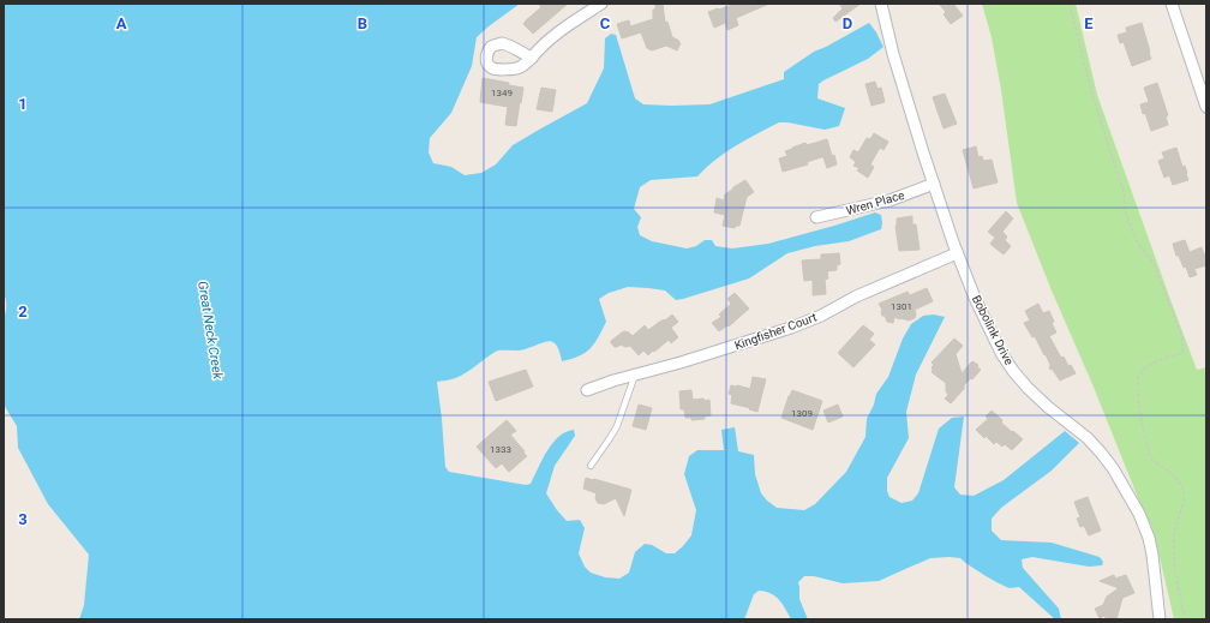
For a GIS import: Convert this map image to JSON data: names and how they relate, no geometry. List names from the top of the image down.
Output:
{
  "streets": {
    "street": ["Wren Place", "Bobolink Drive", "Kingfisher Court"]
  },
  "crossings": [
    ["Wren Place", "Bobolink Drive"],
    ["Bobolink Drive", "Kingfisher Court"]
  ],
  "water": ["Great Neck Creek"],
  "house_numbers": [
    "1349",
    "1301",
    "1309",
    "1333"
  ],
  "grid": {
    "columns": [
      "A",
      "B",
      "C",
      "D",
      "E"
    ],
    "rows": ["1", "2", "3"]
  }
}
